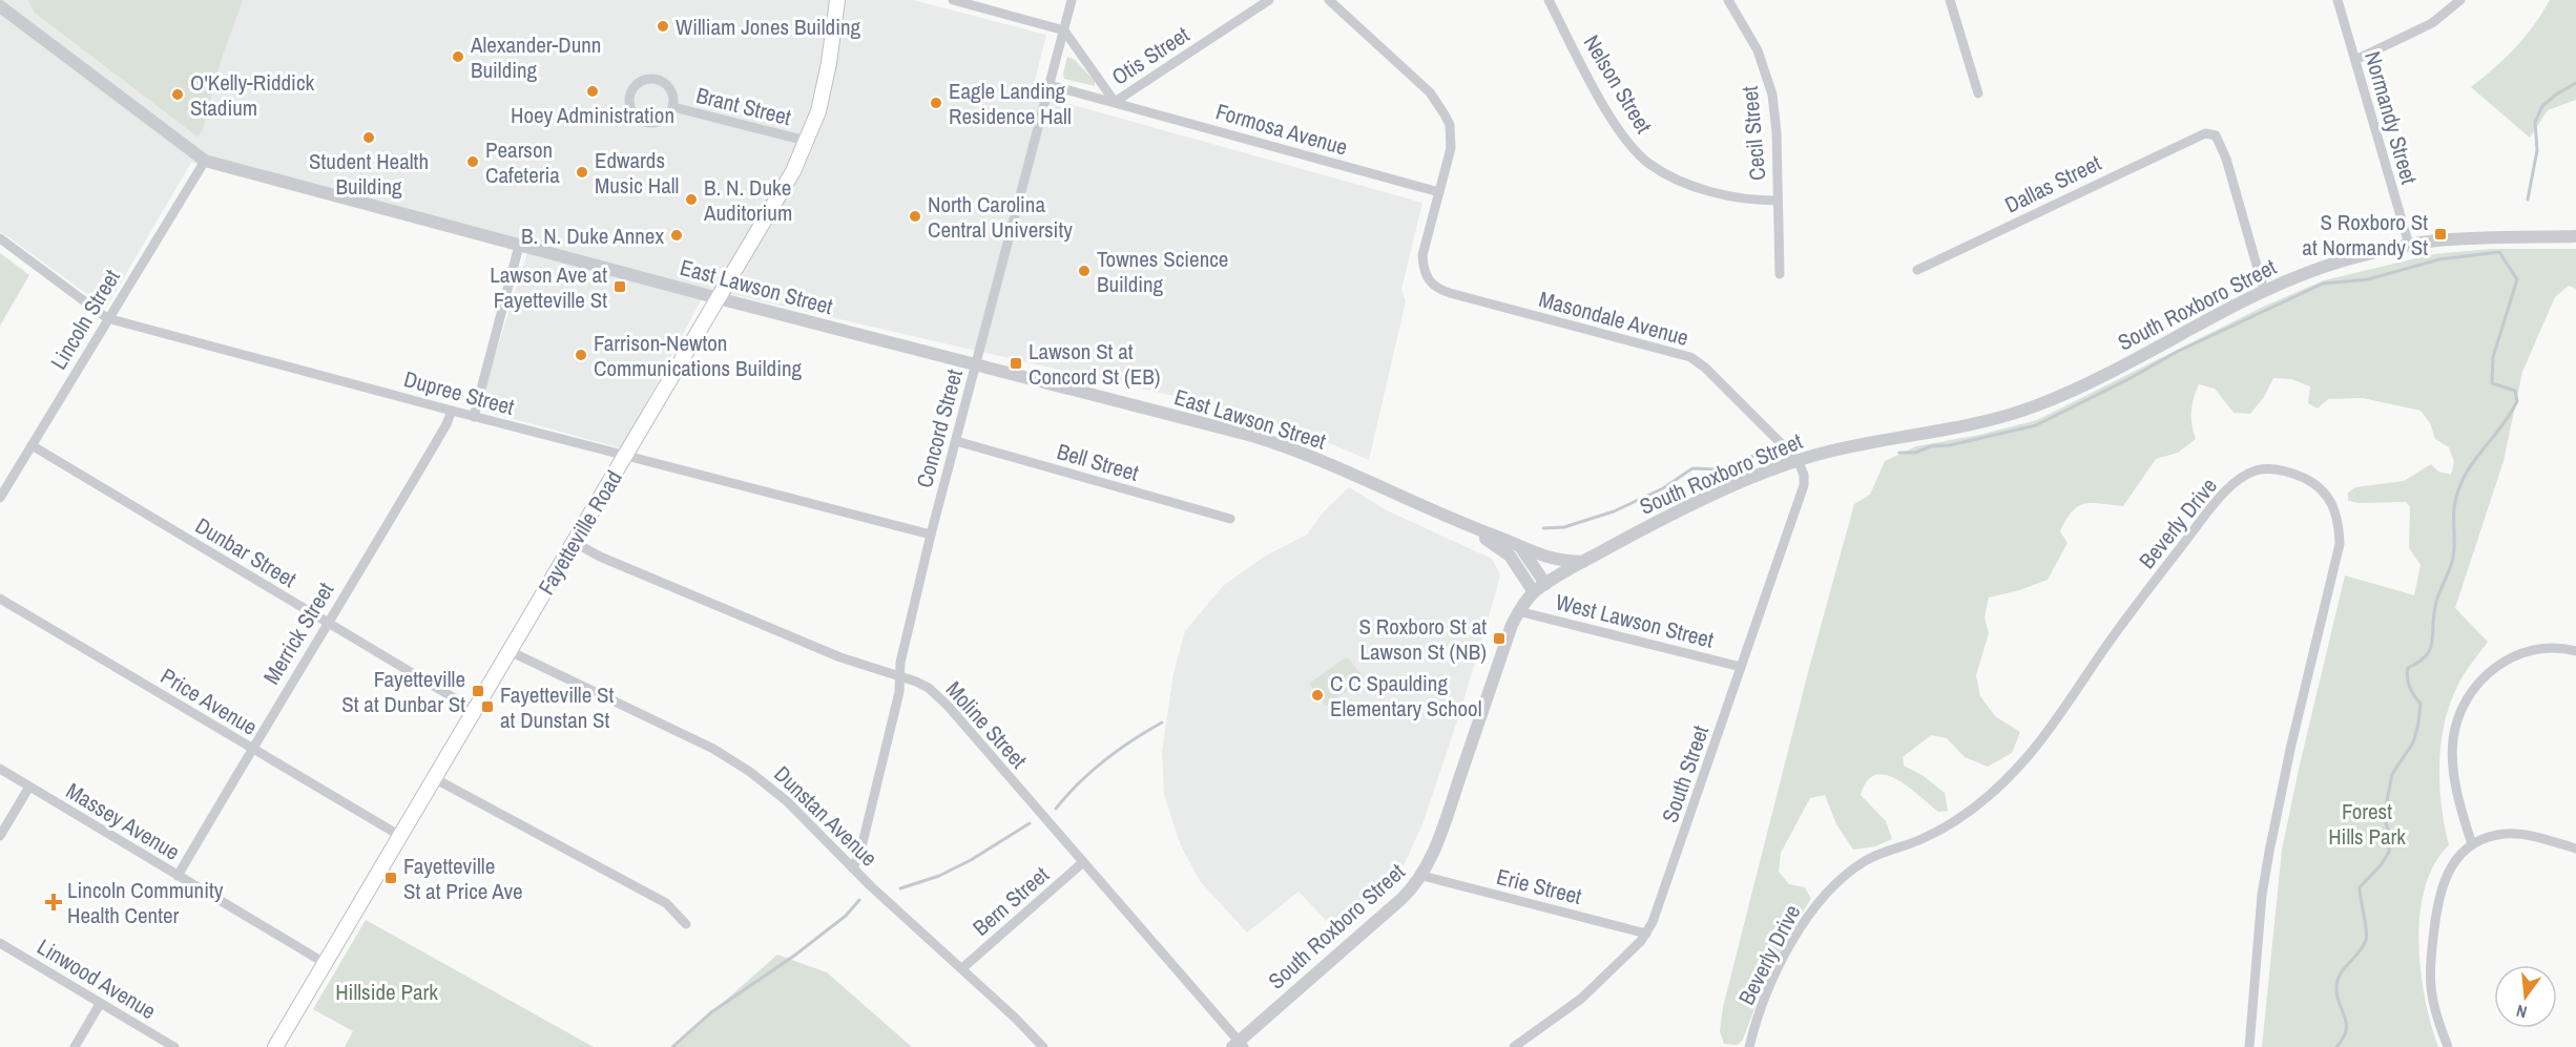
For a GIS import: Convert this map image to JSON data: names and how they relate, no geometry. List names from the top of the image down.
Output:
{
  "streets": {
    "main road": ["Fayetteville Road"],
    "street": [
      "Otis Street",
      "Nelson Street",
      "Brant Street",
      "Normandy Street",
      "Formosa Avenue",
      "Cecil Street",
      "Dallas Street",
      "East Lawson Street",
      "South Roxboro Street",
      "Masondale Avenue",
      "Lincoln Street",
      "Dupree Street",
      "Concord Street",
      "Bell Street",
      "Beverly Drive",
      "Dunbar Street",
      "West Lawson Street",
      "Merrick Street",
      "Price Avenue",
      "Moline Street",
      "South Street",
      "Dunstan Avenue",
      "Massey Avenue",
      "Erie Street",
      "Bern Street",
      "Linwood Avenue"
    ]
  },
  "crossings": [
    ["Otis Street", "Formosa Avenue"],
    ["Nelson Street", "Cecil Street"],
    ["Brant Street", "Fayetteville Road"],
    ["Normandy Street", "South Roxboro Street"],
    ["Formosa Avenue", "Masondale Avenue"],
    ["Formosa Avenue", "Concord Street"],
    ["Dallas Street", "South Roxboro Street"],
    ["East Lawson Street", "South Roxboro Street"],
    ["East Lawson Street", "Lincoln Street"],
    ["East Lawson Street", "Concord Street"],
    ["East Lawson Street", "Fayetteville Road"],
    ["South Roxboro Street", "Masondale Avenue"],
    ["South Roxboro Street", "West Lawson Street"],
    ["South Roxboro Street", "Moline Street"],
    ["South Roxboro Street", "South Street"],
    ["South Roxboro Street", "Erie Street"],
    ["Masondale Avenue", "South Street"],
    ["Lincoln Street", "Dupree Street"],
    ["Lincoln Street", "Dunbar Street"],
    ["Dupree Street", "Concord Street"],
    ["Dupree Street", "Fayetteville Road"],
    ["Dupree Street", "Merrick Street"],
    ["Concord Street", "Bell Street"],
    ["Concord Street", "Moline Street"],
    ["Concord Street", "Dunstan Avenue"],
    ["Fayetteville Road", "Dunbar Street"],
    ["Fayetteville Road", "Price Avenue"],
    ["Fayetteville Road", "Moline Street"],
    ["Fayetteville Road", "Dunstan Avenue"],
    ["Fayetteville Road", "Massey Avenue"],
    ["Dunbar Street", "Merrick Street"],
    ["West Lawson Street", "South Street"],
    ["Merrick Street", "Price Avenue"],
    ["Merrick Street", "Massey Avenue"],
    ["Moline Street", "Bern Street"],
    ["South Street", "Erie Street"],
    ["Dunstan Avenue", "Bern Street"]
  ],
  "parks": ["Forest Hills Park", "Hillside Park"],
  "places": {
    "other": [
      "William Jones Building",
      "Alexander-Dunn Building",
      "Hoey Administration",
      "O'Kelly-Riddick Stadium",
      "Eagle Landing Residence Hall",
      "Student Health Building",
      "Pearson Cafeteria",
      "Edwards Music Hall",
      "B. N. Duke Auditorium",
      "North Carolina Central University",
      "B. N. Duke Annex",
      "Townes Science Building",
      "Farrison-Newton Communications Building",
      "C C Spaulding Elementary School"
    ],
    "transit": [
      "S Roxboro St at Normandy St",
      "Lawson Ave at Fayetteville St",
      "Lawson St at Concord St (EB)",
      "S Roxboro St at Lawson St (NB)",
      "Fayetteville St at Dunbar St",
      "Fayetteville St at Dunstan St",
      "Fayetteville St at Price Ave"
    ],
    "health": ["Lincoln Community Health Center"]
  },
  "north": "bottom"
}
